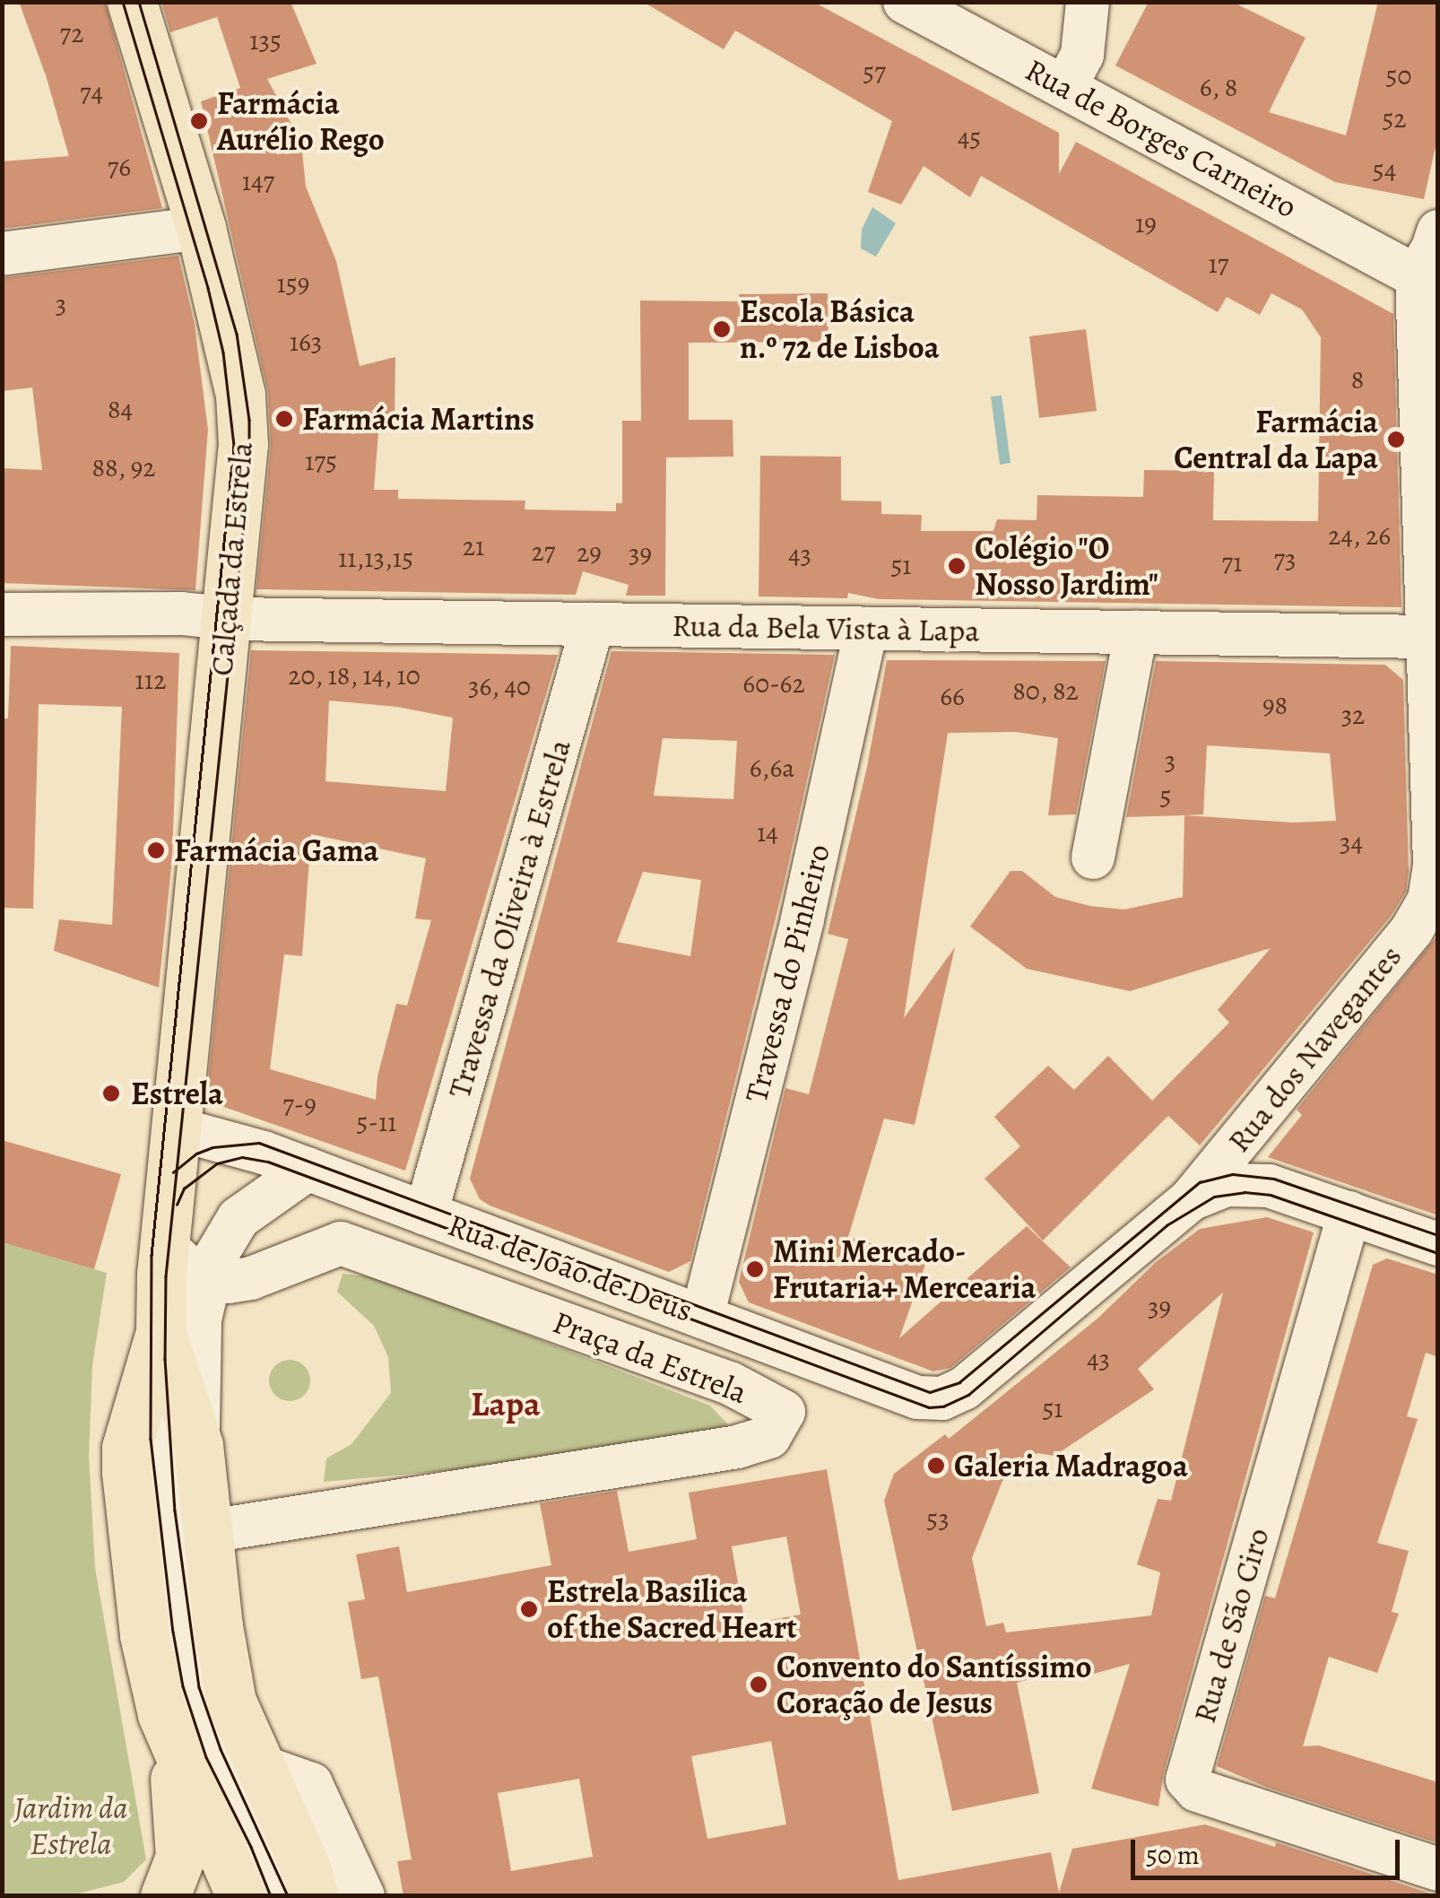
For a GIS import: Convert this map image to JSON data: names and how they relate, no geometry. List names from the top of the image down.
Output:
{
  "streets": {
    "main road": ["Calçada da Estrela"],
    "street": [
      "Rua de Borges Carneiro",
      "Rua da Bela Vista à Lapa",
      "Travessa da Oliveira à Estrela",
      "Travessa do Pinheiro",
      "Rua dos Navegantes",
      "Rua de João de Deus",
      "Praça da Estrela",
      "Rua de São Ciro"
    ]
  },
  "crossings": [
    ["Rua de Borges Carneiro", "Rua dos Navegantes"],
    ["Calçada da Estrela", "Rua da Bela Vista à Lapa"],
    ["Calçada da Estrela", "Rua de João de Deus"],
    ["Rua da Bela Vista à Lapa", "Travessa da Oliveira à Estrela"],
    ["Rua da Bela Vista à Lapa", "Travessa do Pinheiro"],
    ["Rua da Bela Vista à Lapa", "Rua dos Navegantes"],
    ["Travessa da Oliveira à Estrela", "Rua de João de Deus"],
    ["Travessa do Pinheiro", "Rua de João de Deus"],
    ["Rua dos Navegantes", "Rua de João de Deus"]
  ],
  "districts": ["Lapa"],
  "parks": ["Jardim da Estrela"],
  "places": [
    "Farmácia Aurélio Rego",
    "Escola Básica n.º 72 de Lisboa",
    "Farmácia Martins",
    "Farmácia Central da Lapa",
    "Colégio \"O Nosso Jardim\"",
    "Farmácia Gama",
    "Estrela",
    "Mini Mercado- Frutaria+ Mercearia",
    "Galeria Madragoa",
    "Estrela Basilica of the Sacred Heart",
    "Convento do Santíssimo Coração de Jesus"
  ],
  "house_numbers": [
    "72",
    "135",
    "57",
    "50",
    "6, 8",
    "74",
    "52",
    "45",
    "76",
    "54",
    "147",
    "19",
    "17",
    "159",
    "3",
    "163",
    "8",
    "84",
    "175",
    "88, 92",
    "24, 26",
    "21",
    "27",
    "29",
    "39",
    "43",
    "11,13,15",
    "73",
    "71",
    "51",
    "20, 18, 14, 10",
    "112",
    "60-62",
    "36, 40",
    "80, 82",
    "66",
    "98",
    "32",
    "3",
    "6,6a",
    "5",
    "14",
    "34",
    "7-9",
    "5-11",
    "39",
    "43",
    "51",
    "53"
  ],
  "scale_bar": "50 m"
}
